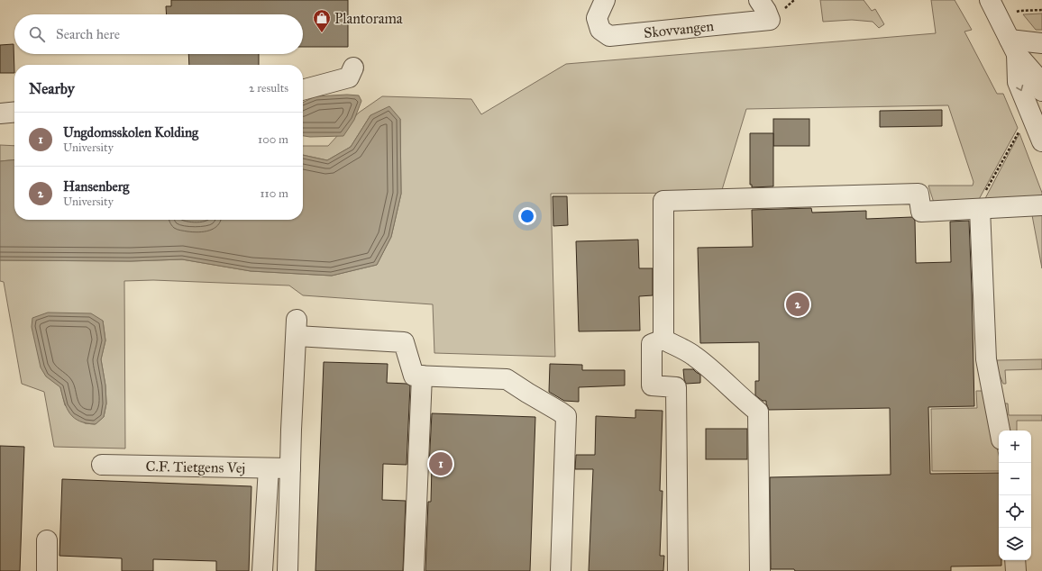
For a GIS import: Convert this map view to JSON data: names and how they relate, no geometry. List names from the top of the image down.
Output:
{
  "streets": {
    "street": ["Skovvangen", "C.F. Tietgens Vej"]
  },
  "places": {
    "shop": ["Plantorama"]
  },
  "page": {
    "search": "Search here",
    "heading": ["Nearby", "2 results"],
    "list": [
      {
        "mark": "1",
        "name": "Ungdomsskolen Kolding",
        "note": "University",
        "value": "100 m"
      },
      {
        "mark": "2",
        "name": "Hansenberg",
        "note": "University",
        "value": "110 m"
      }
    ],
    "pins": ["2", "1"],
    "map_buttons": ["+", "−"]
  }
}
